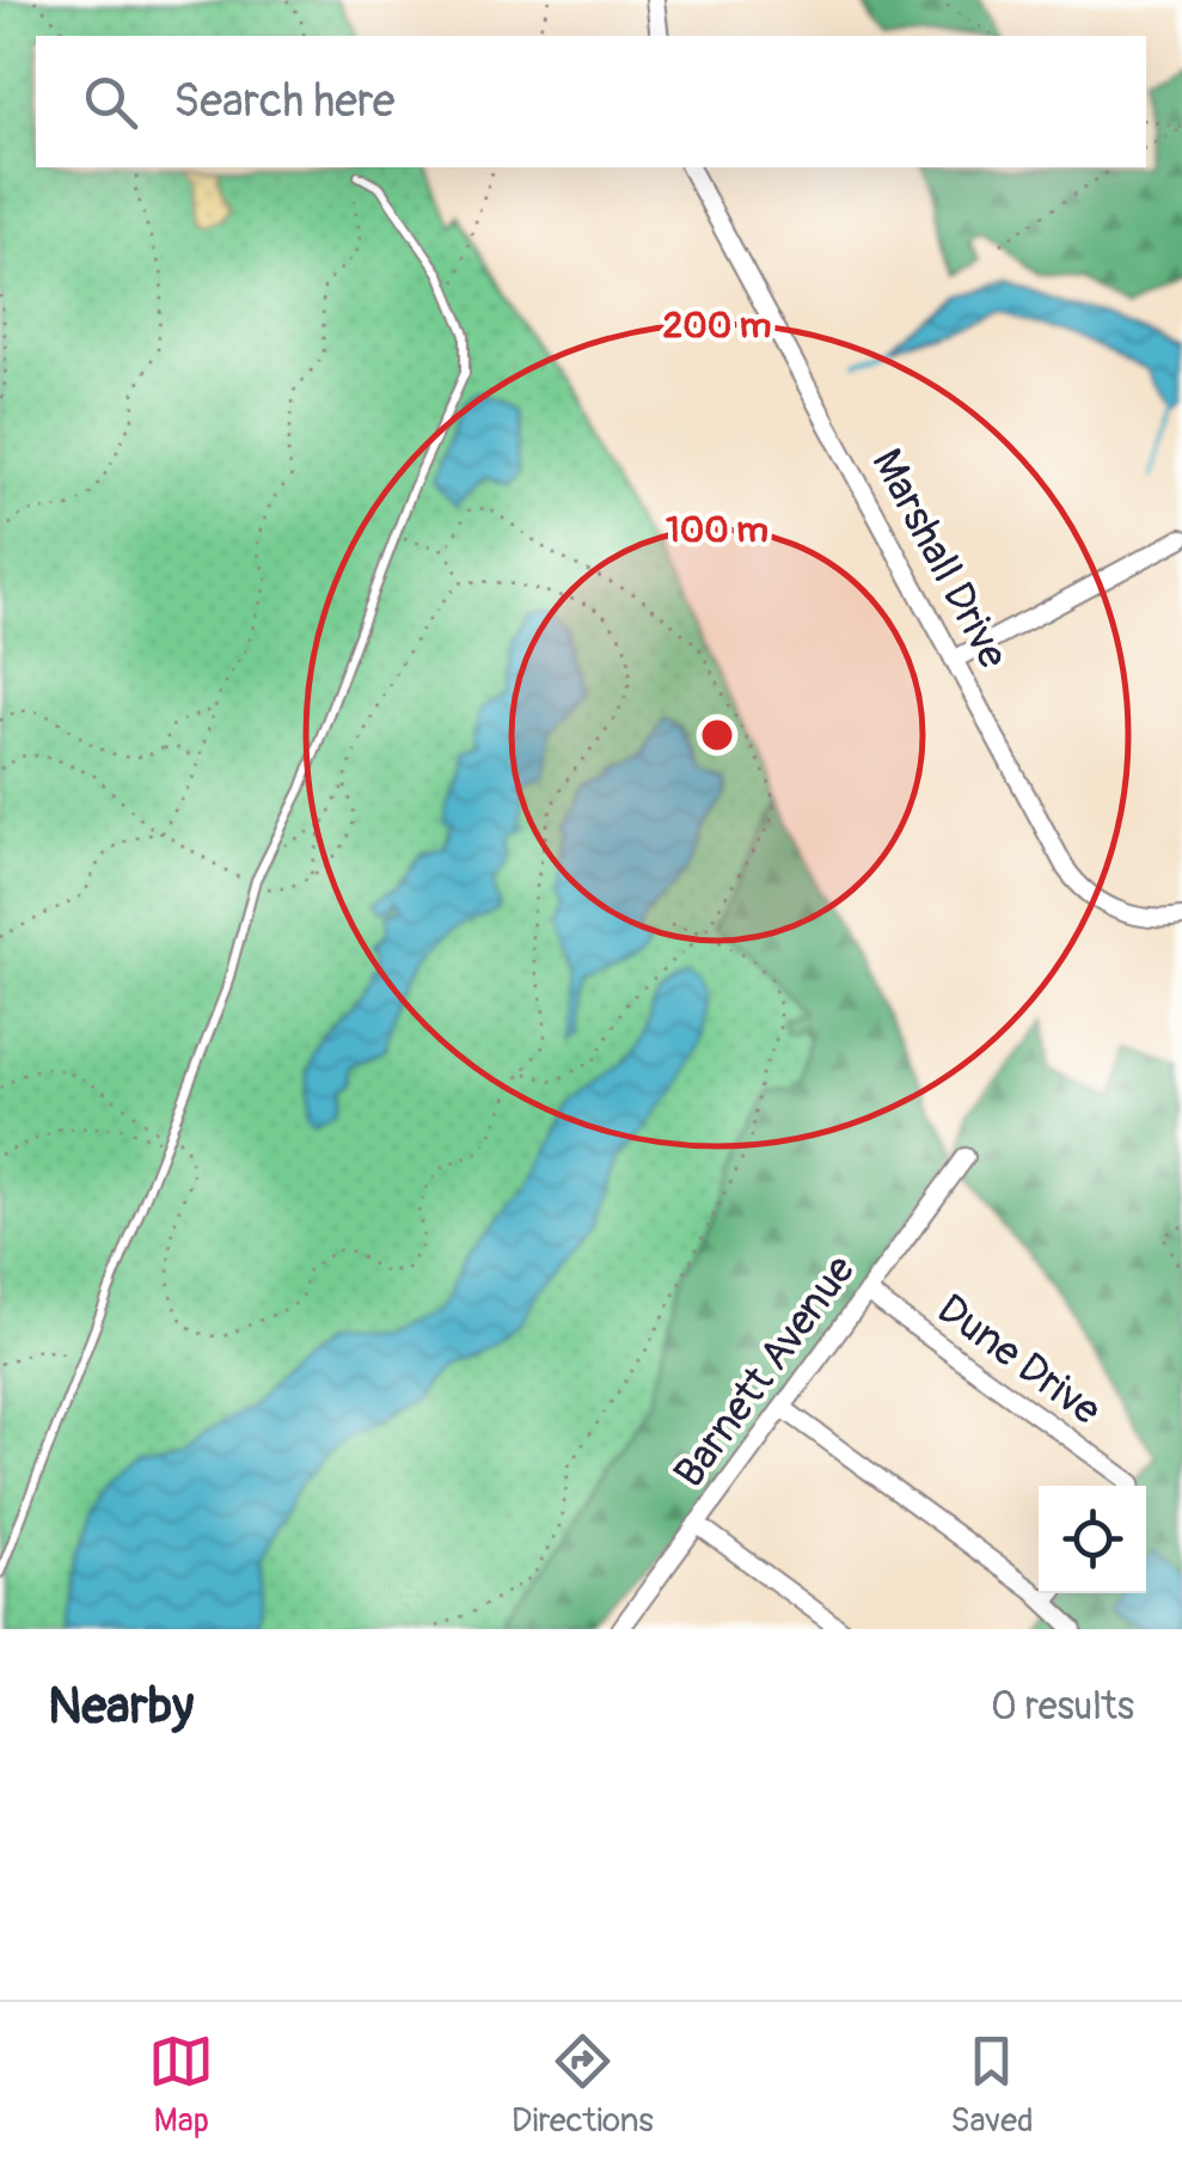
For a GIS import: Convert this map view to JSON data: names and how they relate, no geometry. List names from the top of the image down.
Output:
{
  "streets": {
    "street": ["Marshall Drive", "Dune Drive", "Barnett Avenue"]
  },
  "crossings": [
    ["Dune Drive", "Barnett Avenue"]
  ],
  "page": {
    "search": "Search here",
    "heading": ["Nearby", "0 results"],
    "nav": ["Map", "Directions", "Saved"]
  },
  "rings": ["200 m", "100 m"]
}
